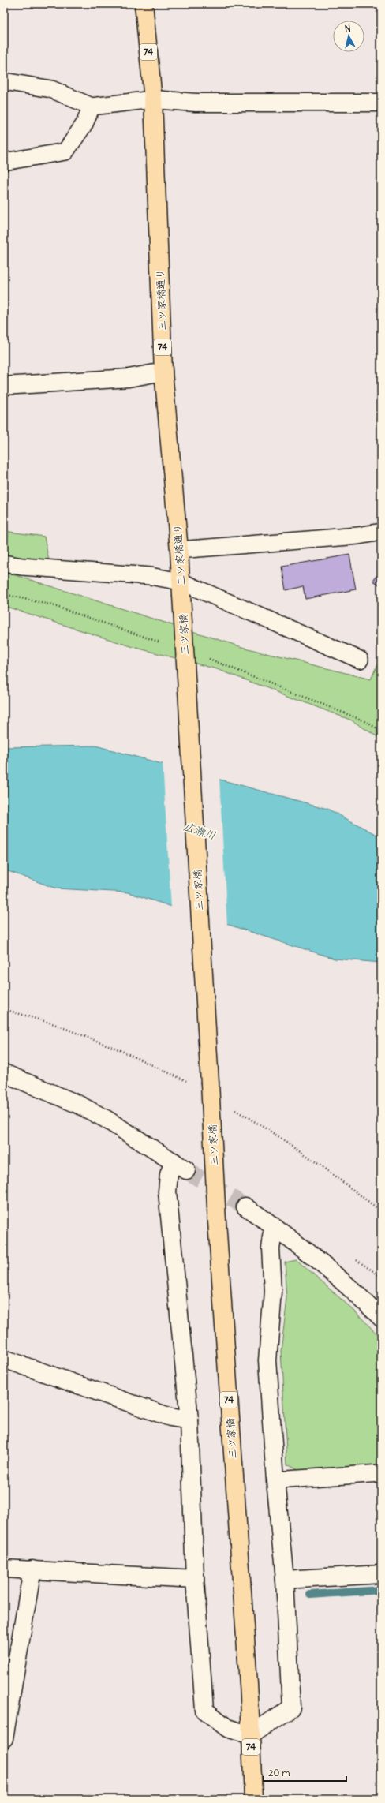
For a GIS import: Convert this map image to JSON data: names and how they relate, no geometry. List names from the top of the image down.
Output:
{
  "streets": {
    "main road": ["74", "三ツ家橋通り", "三ツ家橋"]
  },
  "crossings": [
    ["74", "三ツ家橋通り"],
    ["74", "三ツ家橋"],
    ["三ツ家橋通り", "三ツ家橋"]
  ],
  "water": ["広瀬川"],
  "scale_bar": "20 m",
  "north": "top"
}
